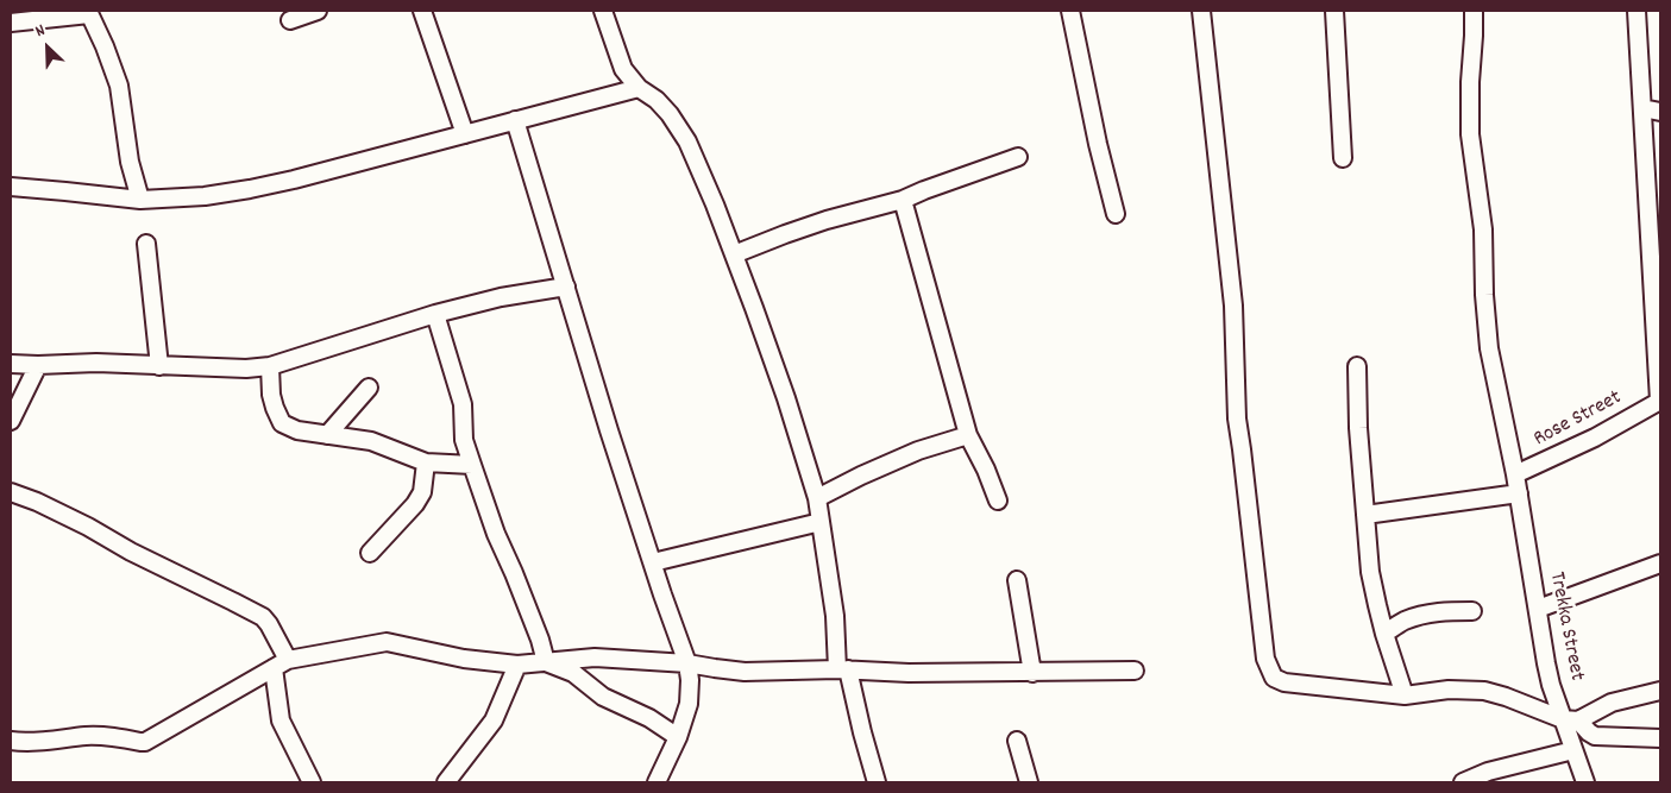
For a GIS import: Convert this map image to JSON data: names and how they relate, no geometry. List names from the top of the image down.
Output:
{
  "streets": {
    "street": ["Rose Street", "Trekka Street"]
  },
  "crossings": [
    ["Rose Street", "Trekka Street"]
  ],
  "north": "top left"
}
